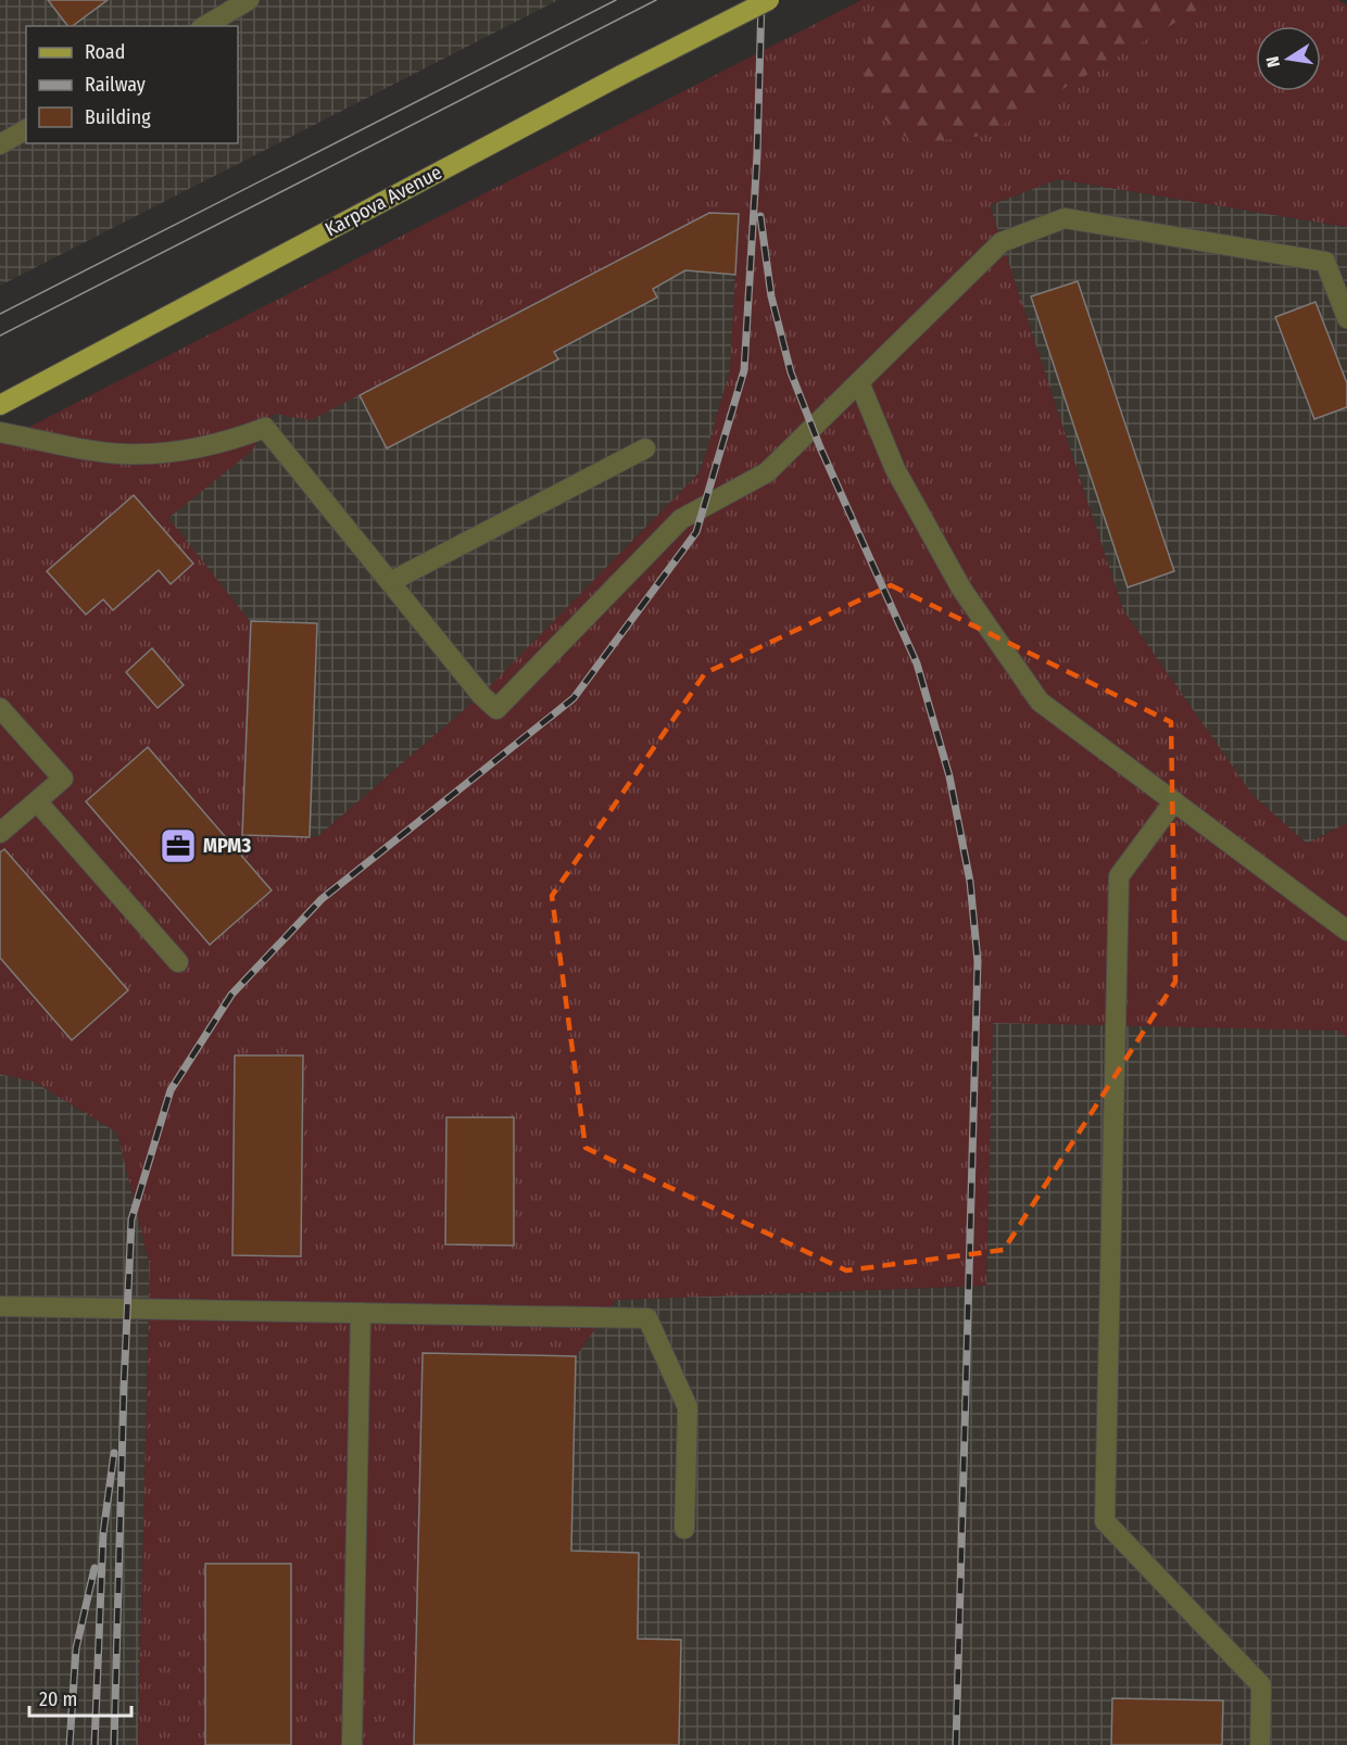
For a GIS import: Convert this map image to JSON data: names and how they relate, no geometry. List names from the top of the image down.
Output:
{
  "streets": {
    "main road": ["Karpova Avenue"]
  },
  "places": {
    "office": ["МРМЗ"]
  },
  "legend": ["Road", "Railway", "Building"],
  "scale_bar": "20 m",
  "north": "left"
}
